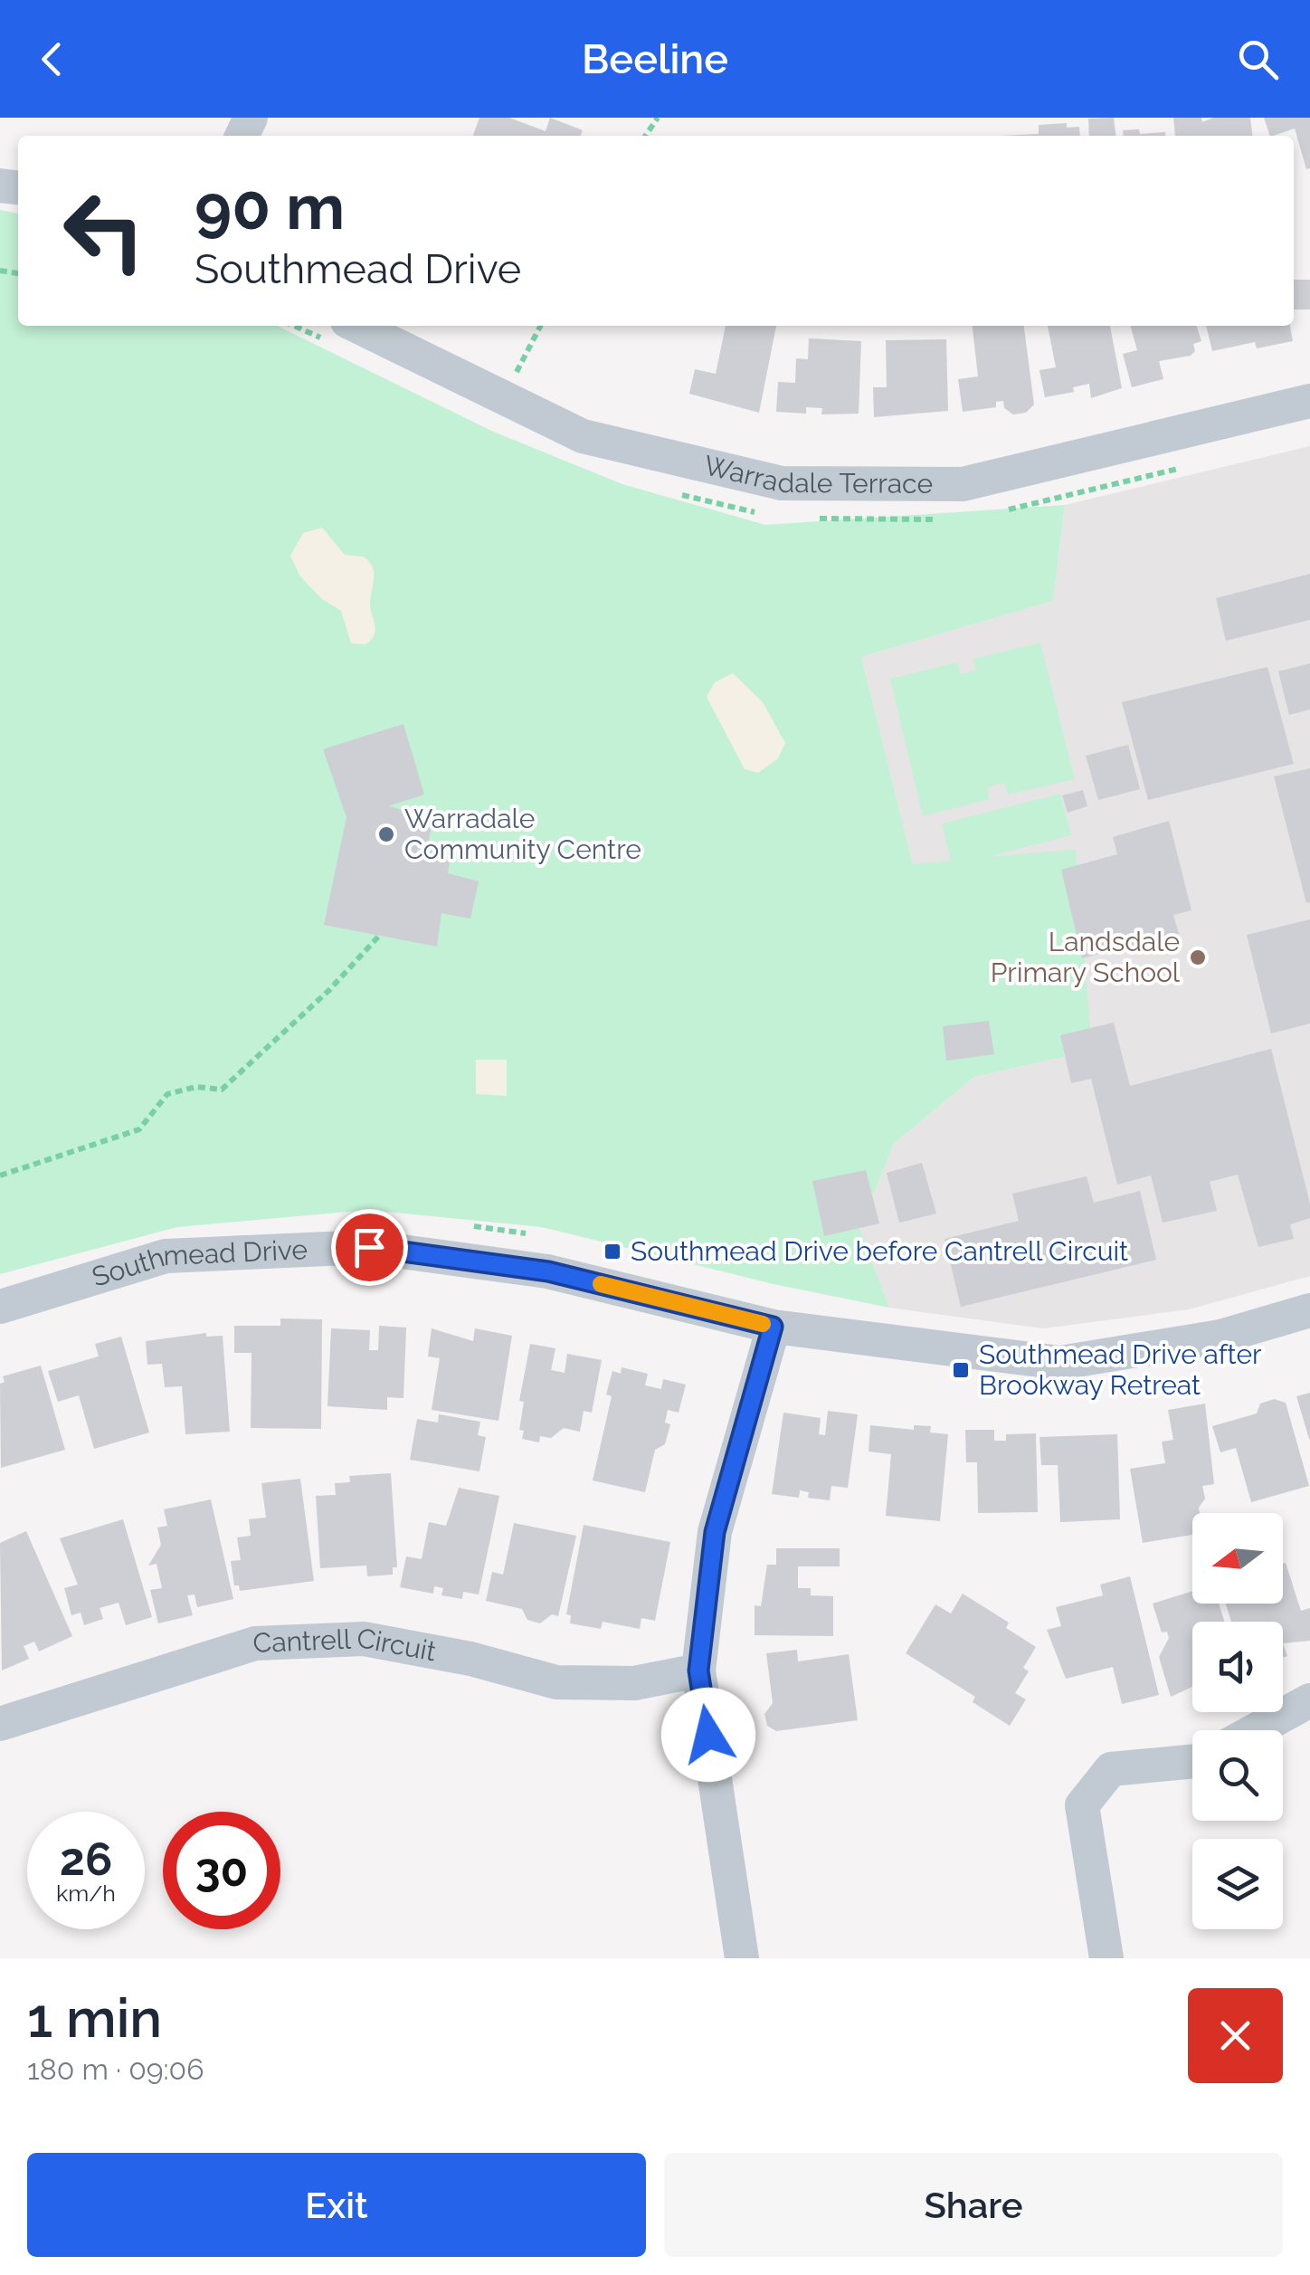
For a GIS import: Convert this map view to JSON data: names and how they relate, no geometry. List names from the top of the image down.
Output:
{
  "streets": {
    "street": ["Warradale Terrace", "Southmead Drive", "Cantrell Circuit"]
  },
  "places": {
    "other": ["Warradale Community Centre", "Landsdale Primary School"],
    "transit": ["Southmead Drive before Cantrell Circuit", "Southmead Drive after Brookway Retreat"]
  },
  "north": "left",
  "page": {
    "header": "Beeline",
    "turn": ["90 m", "Southmead Drive"],
    "speed": "26 km/h",
    "limit": "30",
    "heading": ["1 min", "180 m · 09:06"],
    "buttons": ["Exit", "Share"]
  }
}
